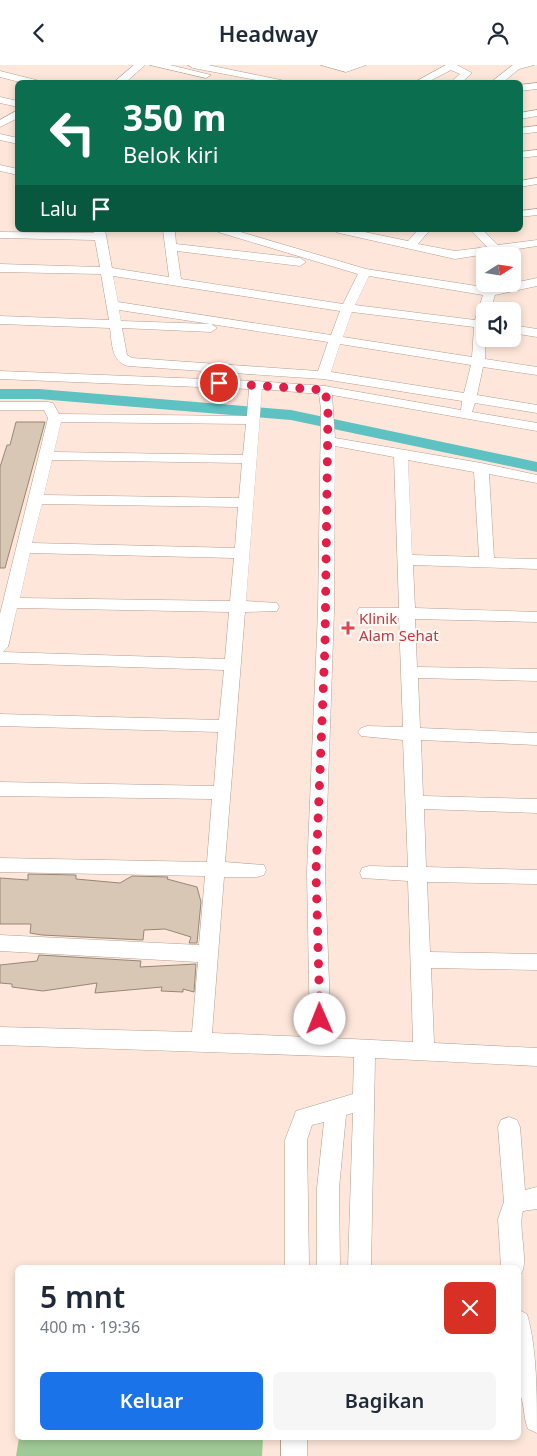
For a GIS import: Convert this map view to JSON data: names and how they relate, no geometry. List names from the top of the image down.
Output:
{
  "places": {
    "health": ["Klinik Alam Sehat"]
  },
  "north": "right",
  "page": {
    "header": "Headway",
    "turn": ["350 m", "Belok kiri"],
    "then": "Lalu",
    "heading": ["5 mnt", "400 m · 19:36"],
    "buttons": ["Keluar", "Bagikan"]
  }
}
